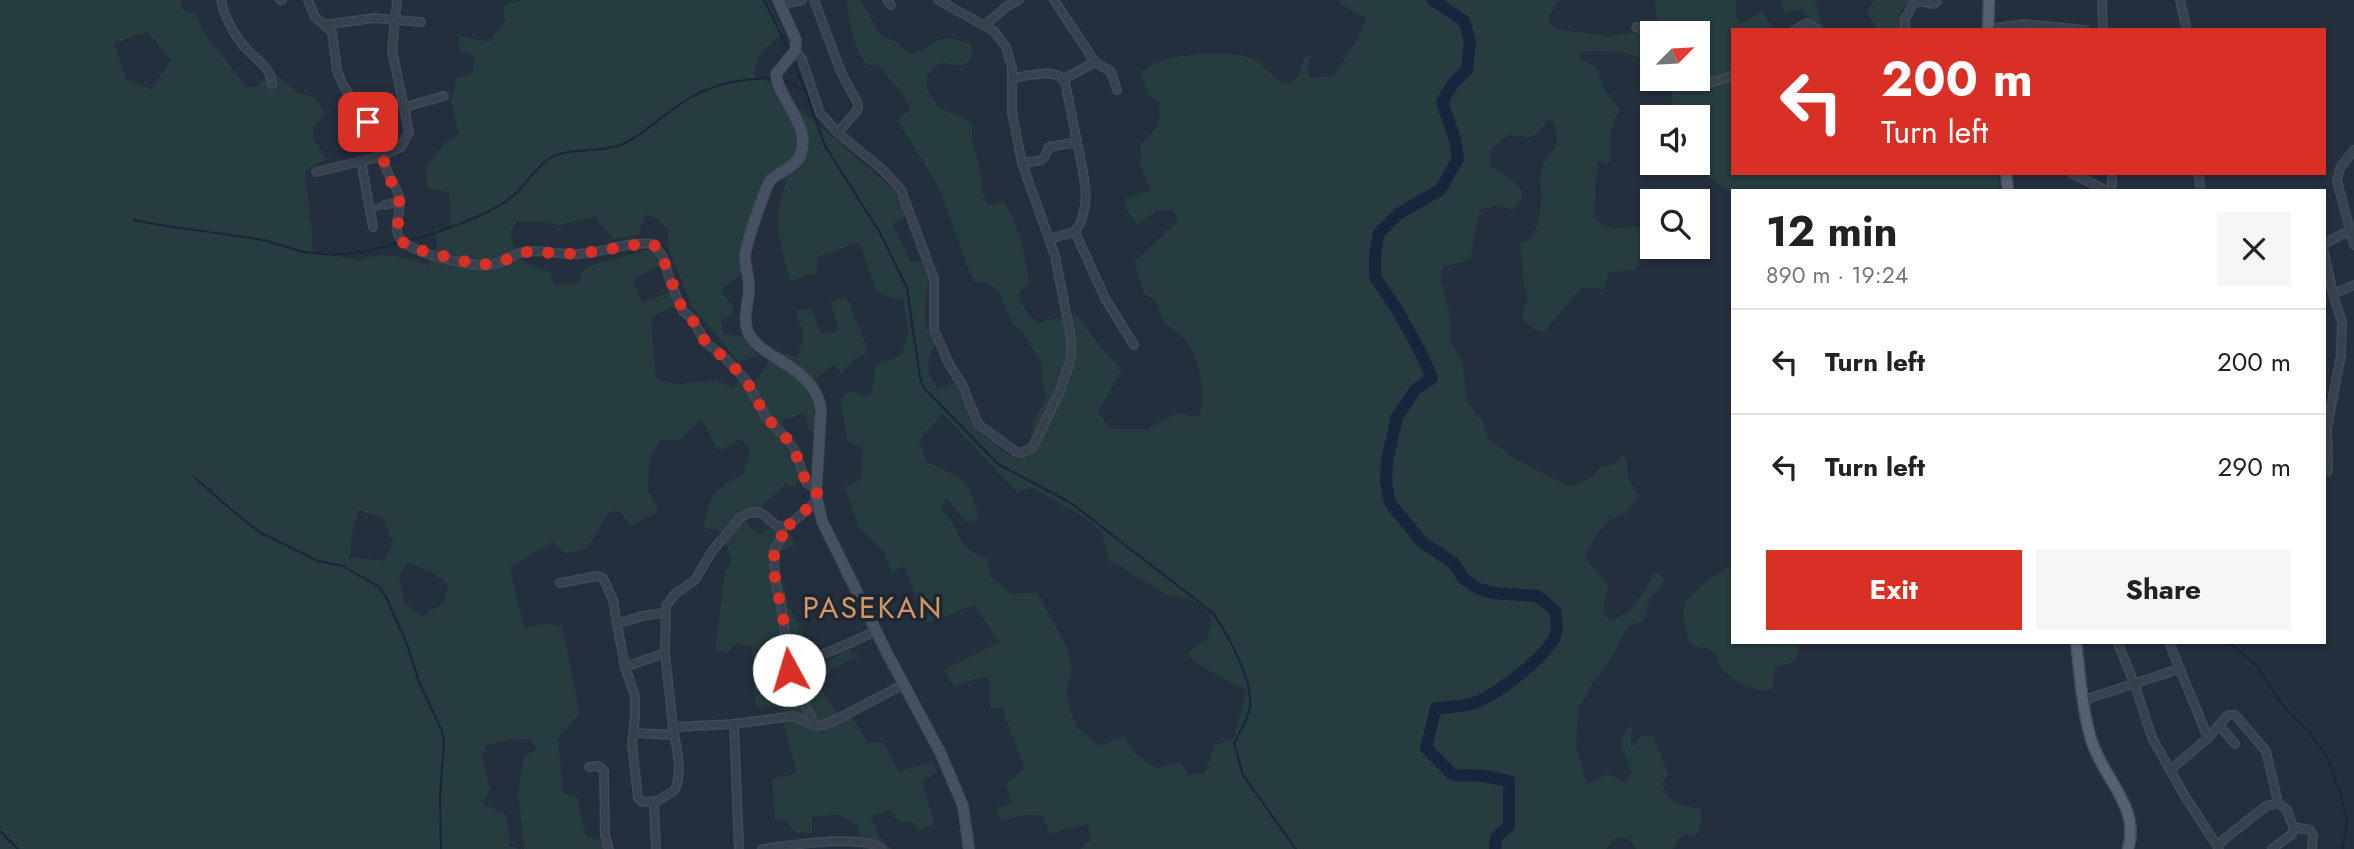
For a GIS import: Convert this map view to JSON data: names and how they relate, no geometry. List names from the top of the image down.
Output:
{
  "districts": ["PASEKAN"],
  "north": "top right",
  "page": {
    "turn": ["200 m", "Turn left"],
    "heading": ["12 min", "890 m · 19:24"],
    "list": [
      {
        "name": "Turn left",
        "value": "200 m"
      },
      {
        "name": "Turn left",
        "value": "290 m"
      }
    ],
    "buttons": ["Exit", "Share"]
  }
}
